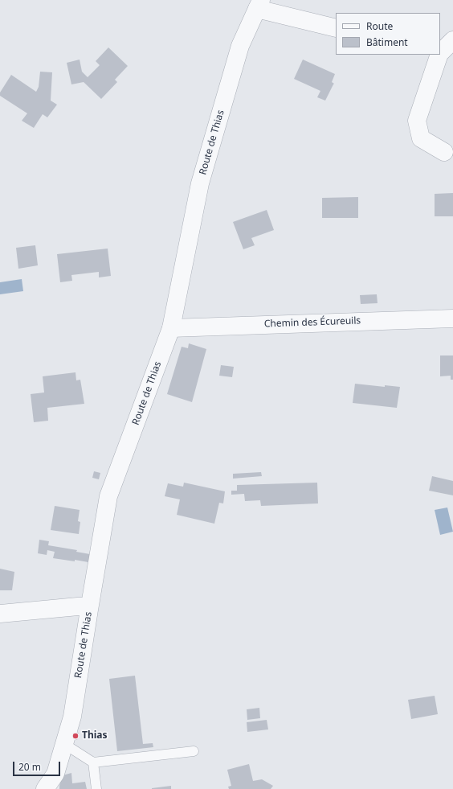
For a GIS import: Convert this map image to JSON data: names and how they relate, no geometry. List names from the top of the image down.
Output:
{
  "streets": {
    "street": ["Route de Thias", "Chemin des Écureuils"]
  },
  "crossings": [
    ["Route de Thias", "Chemin des Écureuils"]
  ],
  "places": ["Thias"],
  "legend": ["Route", "Bâtiment"],
  "scale_bar": "20 m"
}
